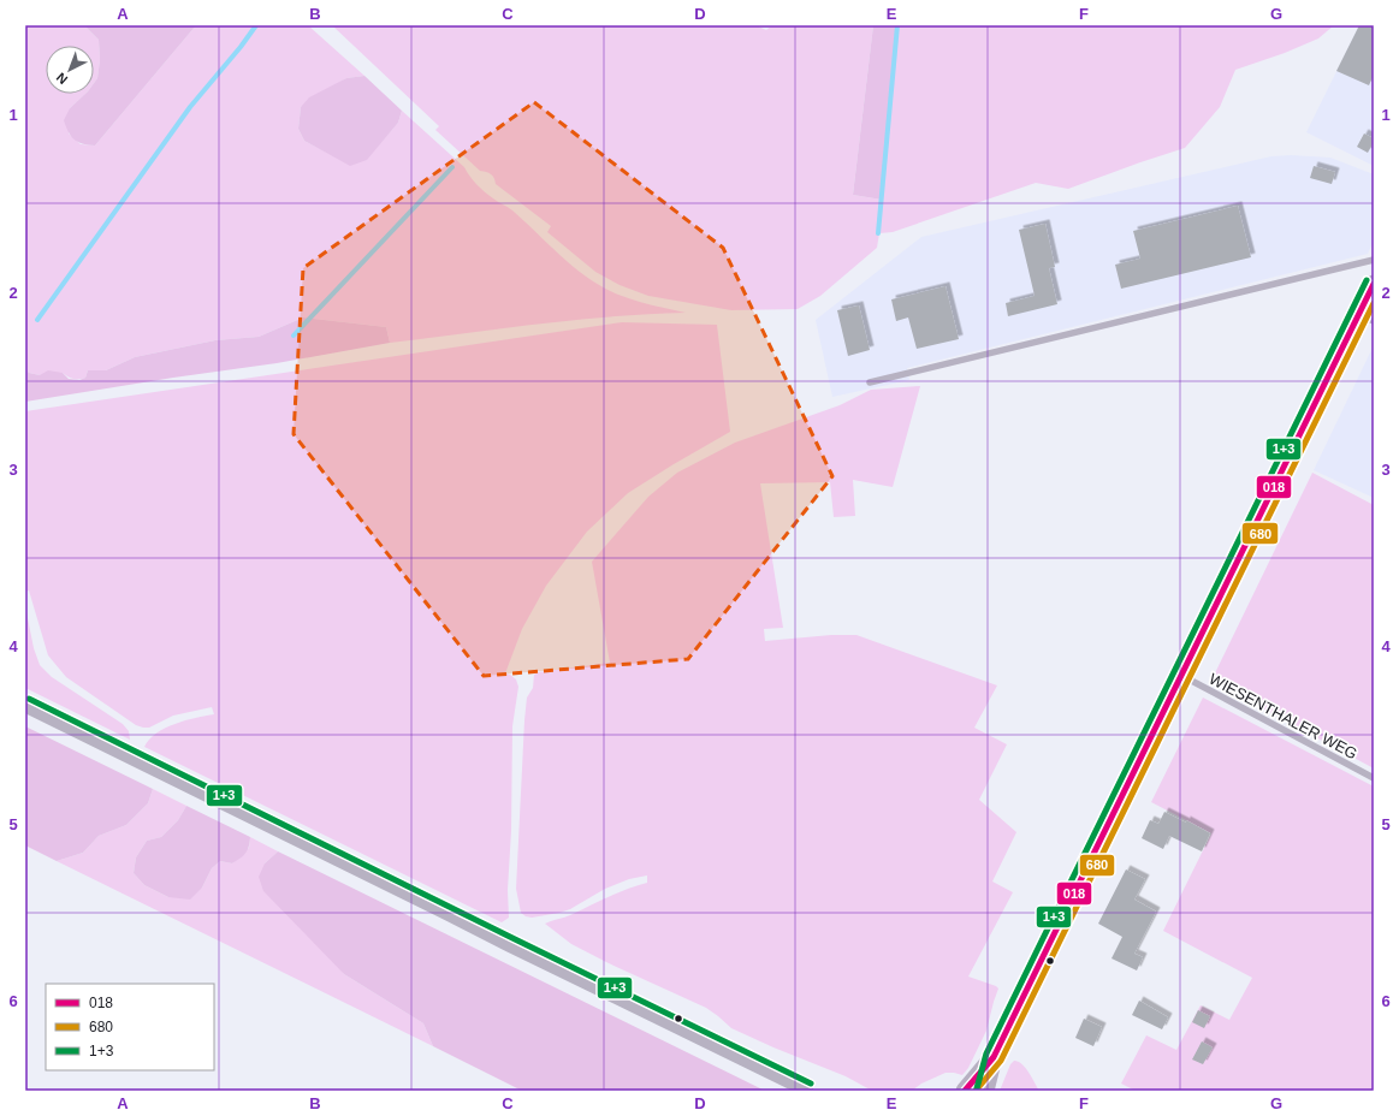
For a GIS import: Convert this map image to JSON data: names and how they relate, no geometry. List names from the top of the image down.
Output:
{
  "streets": {
    "lane": ["WIESENTHALER WEG"]
  },
  "lines": ["transit line 1+3", "transit line 018", "transit line 680"],
  "legend": ["018", "680", "1+3"],
  "north": "bottom left",
  "grid": {
    "columns": [
      "A",
      "B",
      "C",
      "D",
      "E",
      "F",
      "G"
    ],
    "rows": [
      "1",
      "2",
      "3",
      "4",
      "5",
      "6"
    ]
  }
}
